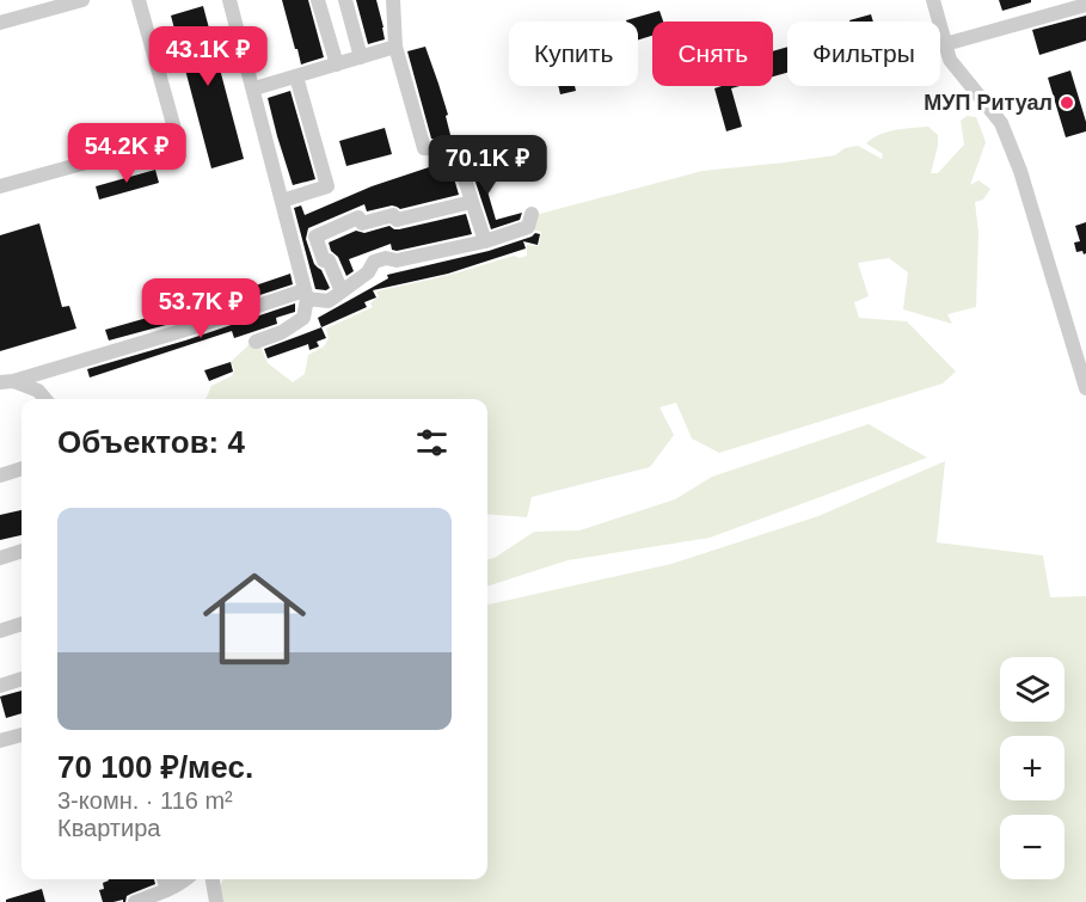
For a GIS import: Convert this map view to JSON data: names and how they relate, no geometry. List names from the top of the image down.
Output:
{
  "places": ["МУП Ритуал"],
  "page": {
    "chip": ["Купить", "Снять", "Фильтры"],
    "price": [
      "43.1K ₽",
      "54.2K ₽",
      "70.1K ₽",
      "53.7K ₽"
    ],
    "heading": "Объектов: 4",
    "list": [
      {
        "name": "70 100 ₽/мес.",
        "note": "3-комн. · 116 m² · Квартира"
      }
    ],
    "map_buttons": ["+", "−"]
  }
}
